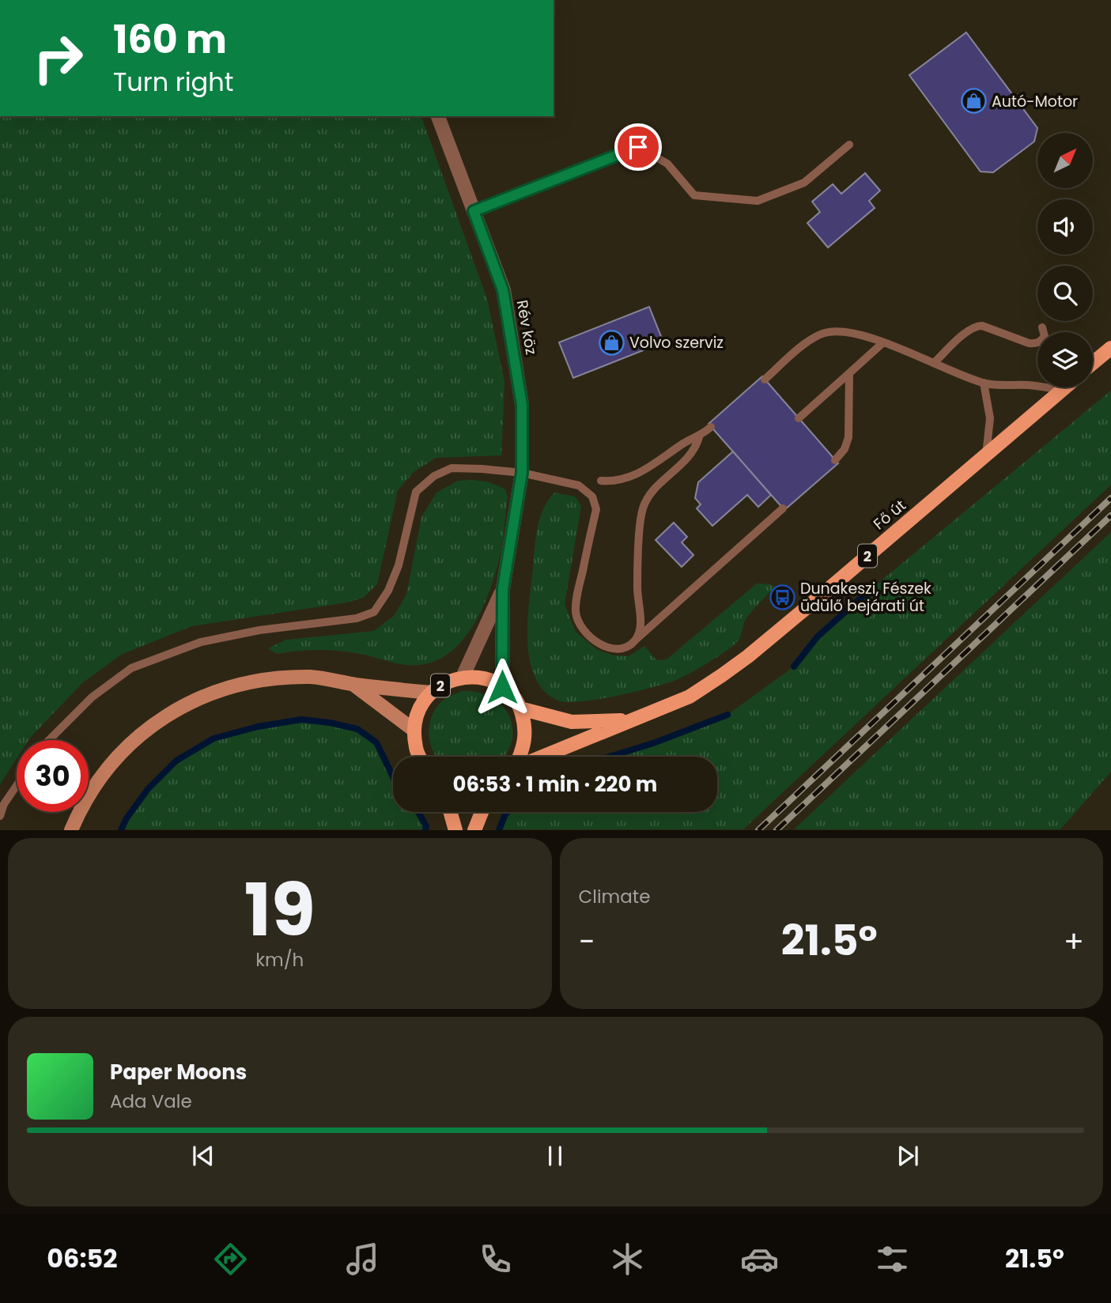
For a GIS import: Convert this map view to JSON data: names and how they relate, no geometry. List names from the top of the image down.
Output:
{
  "streets": {
    "main road": ["Fő út", "2"],
    "street": ["Rév köz"]
  },
  "crossings": [
    ["Rév köz", "2"],
    ["Fő út", "2"]
  ],
  "places": {
    "shop": ["Autó-Motor", "Volvo szerviz"],
    "bus stop": ["Dunakeszi, Fészek üdülő bejárati út"]
  },
  "north": "top right",
  "page": {
    "turn": ["160 m", "Turn right"],
    "limit": "30",
    "trip": "06:53 · 1 min · 220 m",
    "tile": [
      ["19", "km/h"],
      "Climate"
    ],
    "heat": ["−", "21.5°", "+"],
    "song": ["Paper Moons", "Ada Vale"],
    "tabs": ["06:52", "21.5°"]
  }
}
